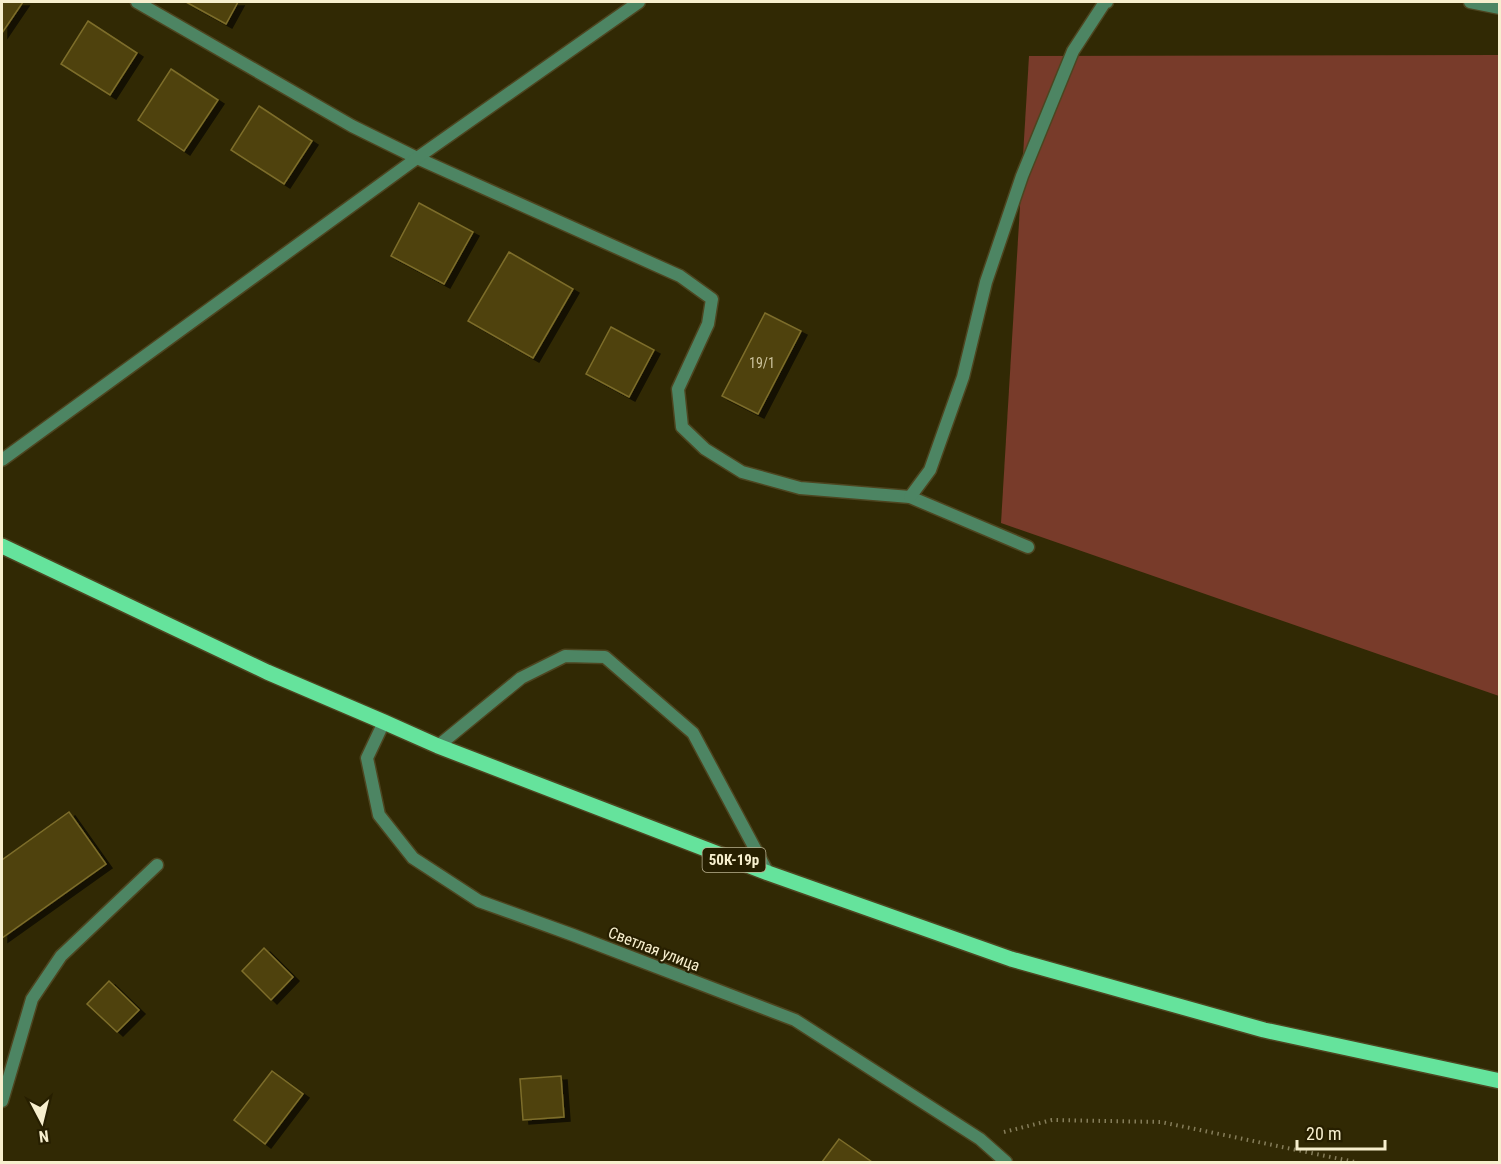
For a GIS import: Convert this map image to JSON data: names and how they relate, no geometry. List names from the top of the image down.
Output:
{
  "streets": {
    "main road": ["50К-19р"],
    "street": ["Светлая улица"]
  },
  "crossings": [
    ["50К-19р", "Светлая улица"]
  ],
  "house_numbers": ["19/1"],
  "scale_bar": "20 m",
  "north": "bottom"
}
